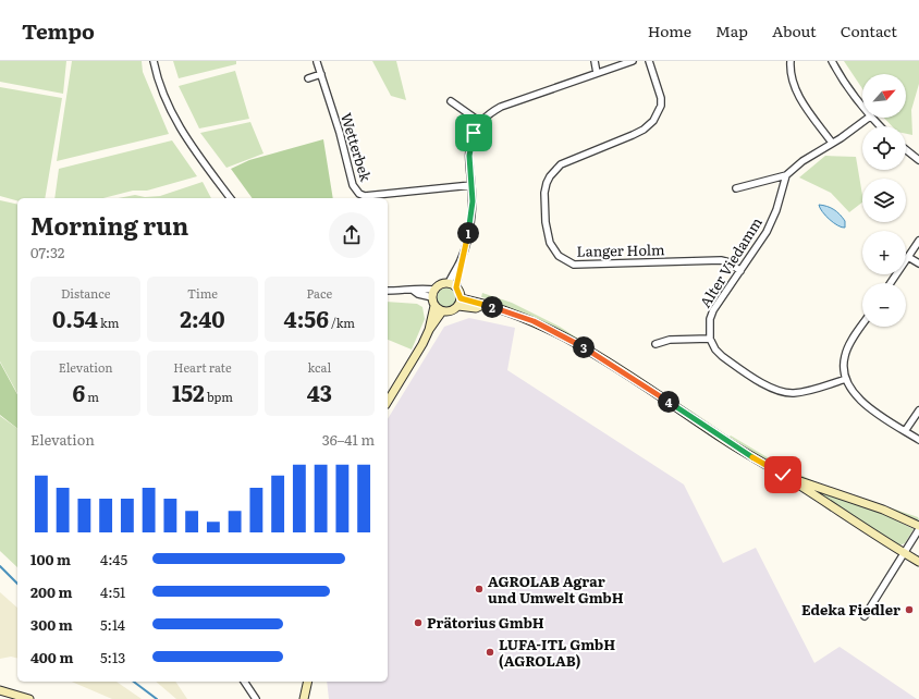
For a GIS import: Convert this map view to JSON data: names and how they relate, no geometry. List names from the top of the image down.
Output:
{
  "streets": {
    "street": ["Wetterbek", "Langer Holm", "Alter Viedamm"]
  },
  "crossings": [
    ["Langer Holm", "Alter Viedamm"]
  ],
  "places": [
    "AGROLAB Agrar und Umwelt GmbH",
    "Edeka Fiedler",
    "Prätorius GmbH",
    "LUFA-ITL GmbH (AGROLAB)"
  ],
  "north": "top right",
  "page": {
    "header": "Tempo",
    "nav": [
      "Home",
      "Map",
      "About",
      "Contact"
    ],
    "map_buttons": ["+", "−"],
    "heading": ["Morning run", "07:32"],
    "pins": [
      "1",
      "2",
      "3",
      "4"
    ],
    "stats": [
      ["Distance", "0.54 km"],
      ["Time", "2:40"],
      ["Pace", "4:56 /km"],
      ["Elevation", "6 m"],
      ["Heart rate", "152 bpm"],
      ["kcal", "43"]
    ],
    "chart": ["Elevation", "36–41 m"],
    "list": [
      {
        "name": "100 m",
        "note": "4:45"
      },
      {
        "name": "200 m",
        "note": "4:51"
      },
      {
        "name": "300 m",
        "note": "5:14"
      },
      {
        "name": "400 m",
        "note": "5:13"
      }
    ]
  }
}
